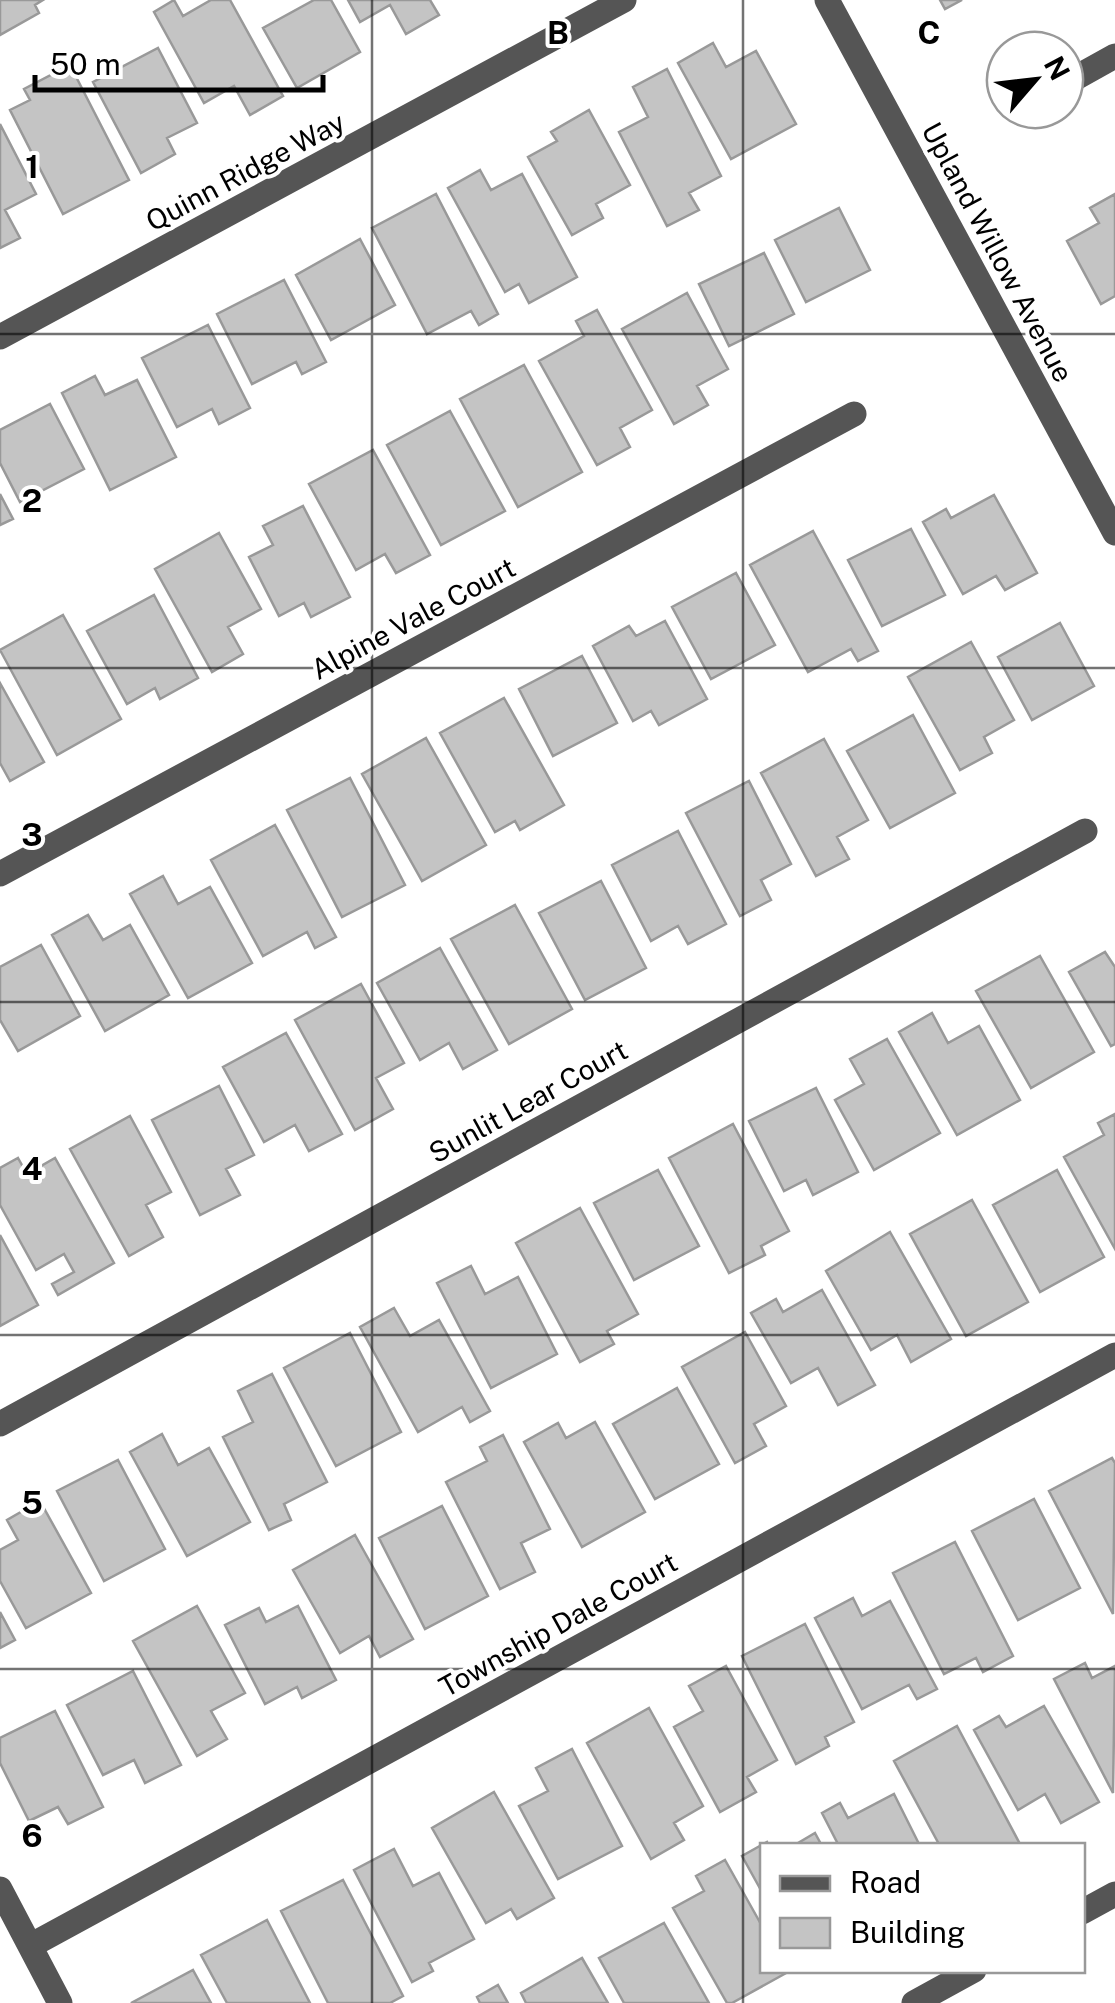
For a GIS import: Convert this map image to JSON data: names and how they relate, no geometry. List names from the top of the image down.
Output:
{
  "streets": {
    "street": [
      "Quinn Ridge Way",
      "Upland Willow Avenue",
      "Alpine Vale Court",
      "Sunlit Lear Court",
      "Township Dale Court"
    ]
  },
  "legend": ["Road", "Building"],
  "scale_bar": "50 m",
  "north": "top right",
  "grid": {
    "columns": ["B", "C"],
    "rows": [
      "1",
      "2",
      "3",
      "4",
      "5",
      "6"
    ]
  }
}
